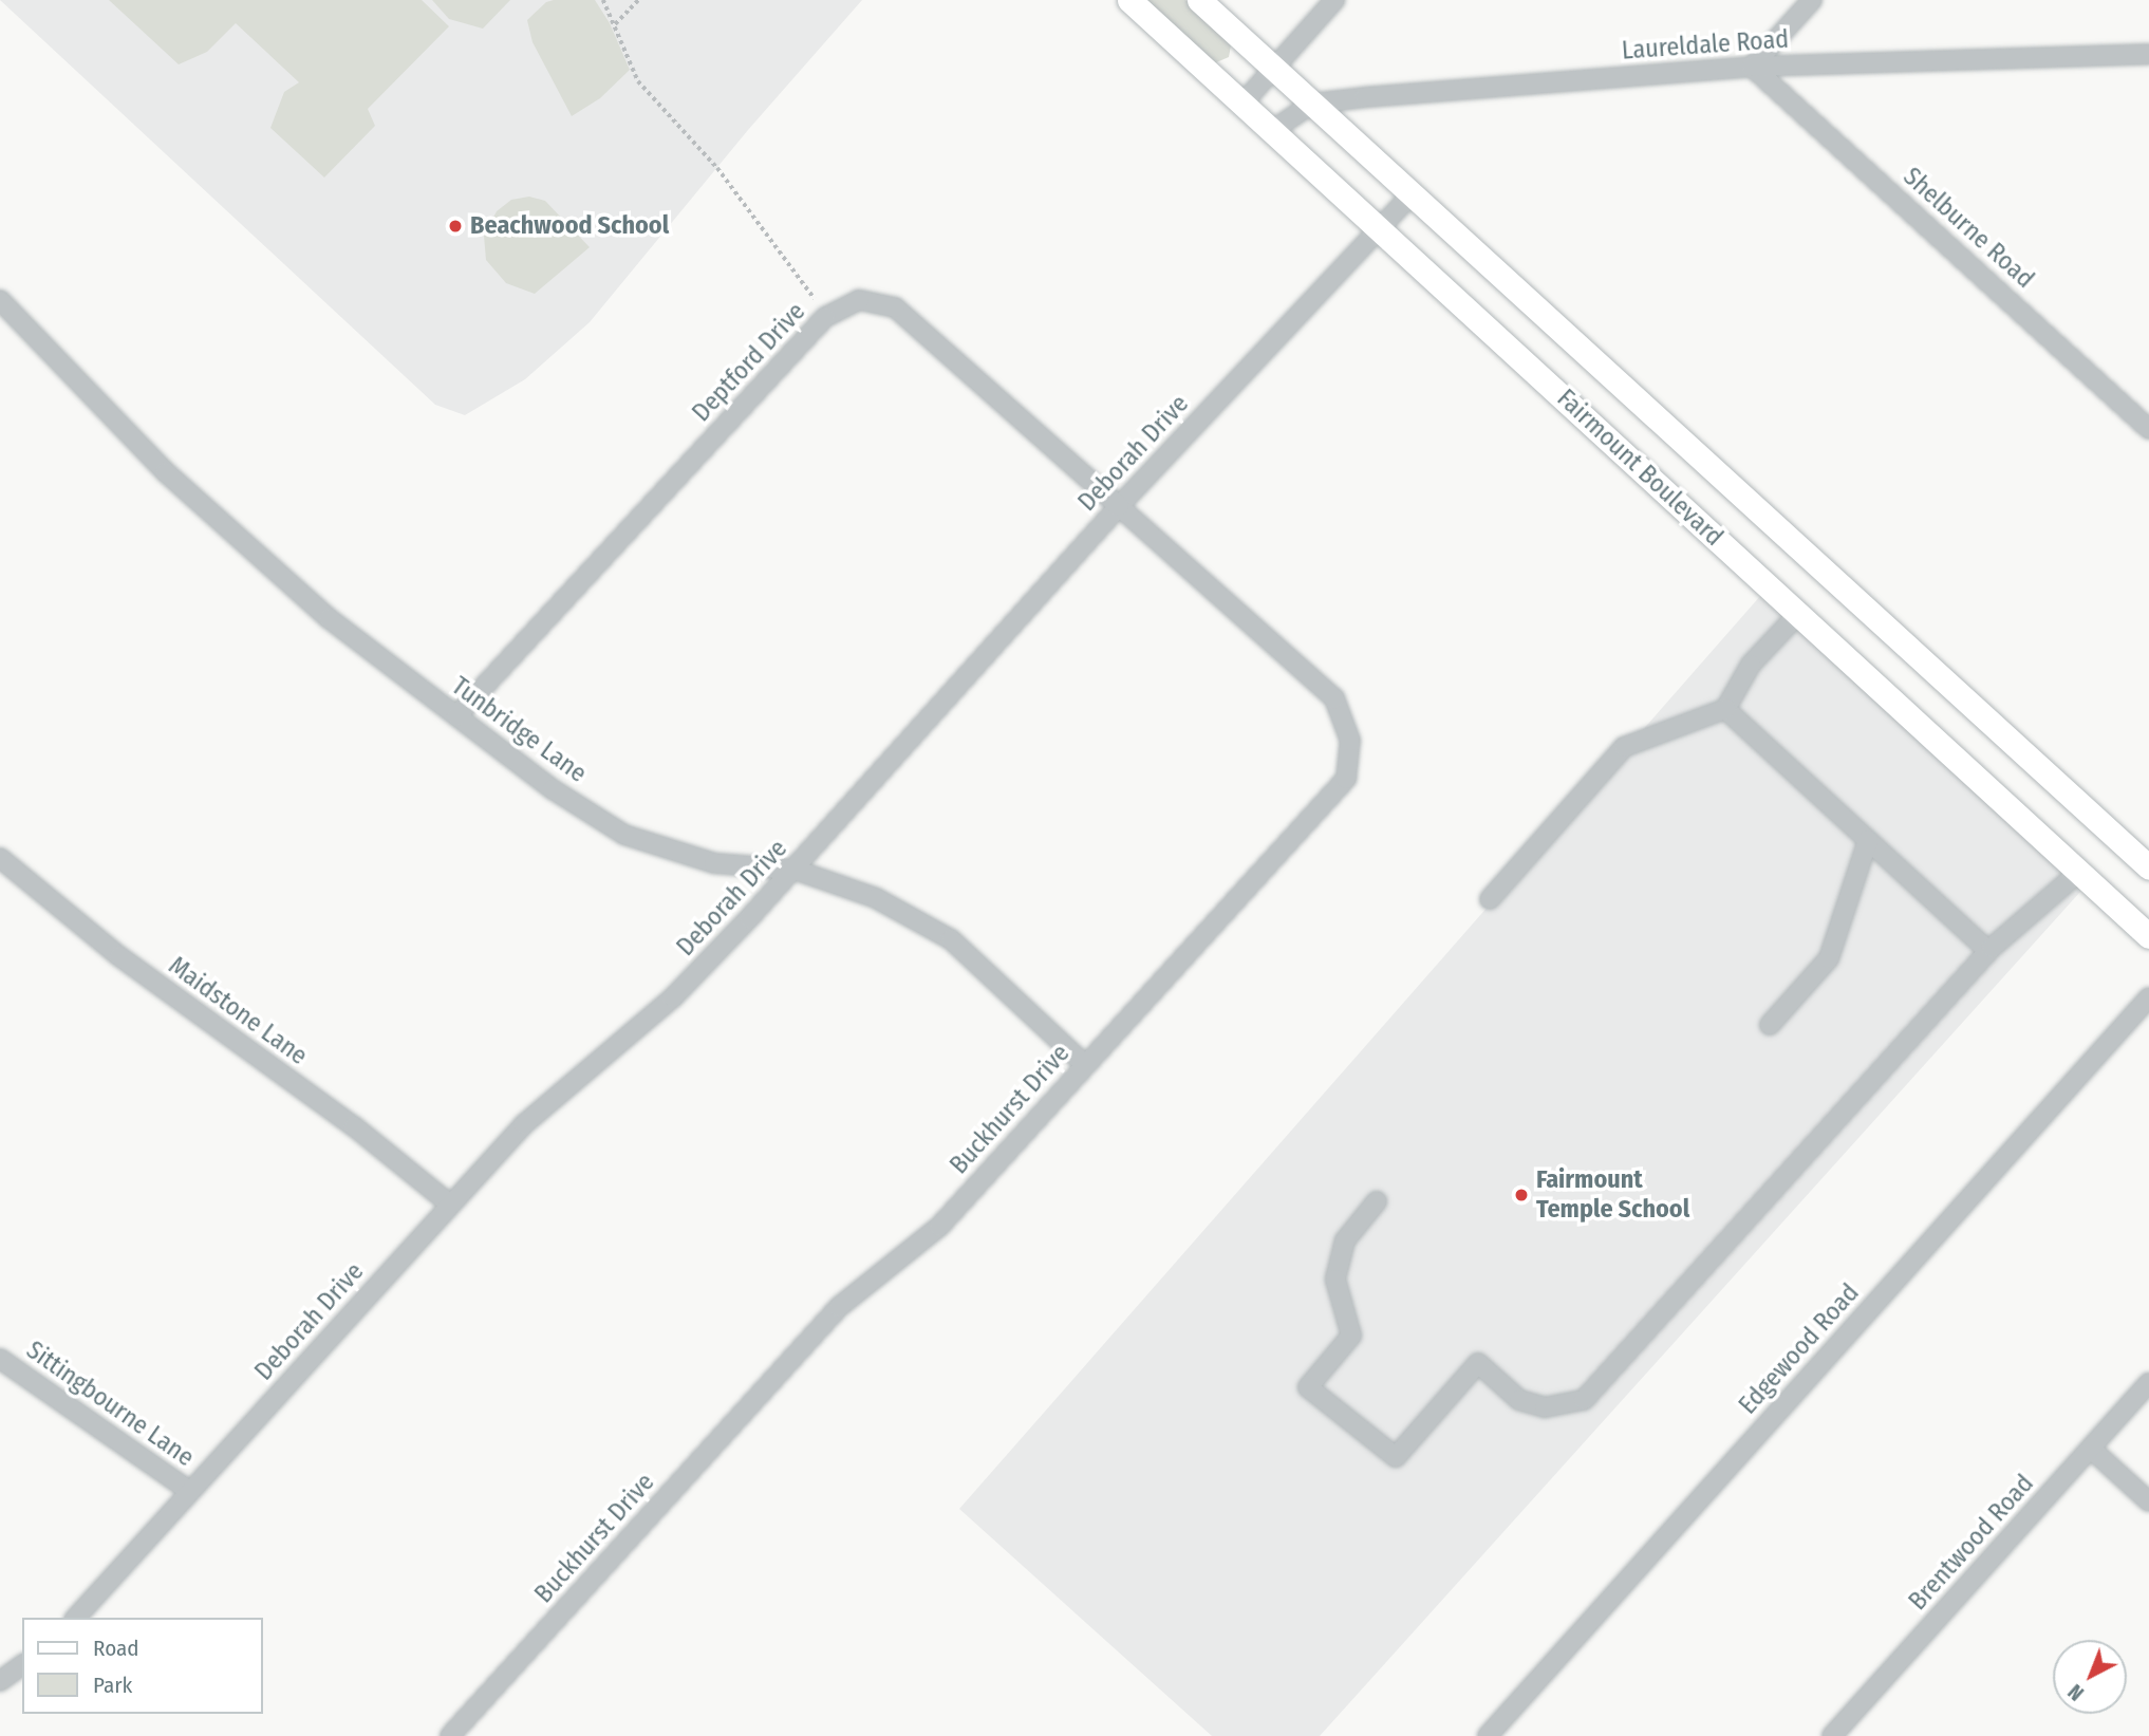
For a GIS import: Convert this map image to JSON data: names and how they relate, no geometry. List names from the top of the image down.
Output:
{
  "streets": {
    "main road": ["Fairmount Boulevard"],
    "street": [
      "Laureldale Road",
      "Shelburne Road",
      "Deptford Drive",
      "Deborah Drive",
      "Tunbridge Lane",
      "Maidstone Lane",
      "Buckhurst Drive",
      "Edgewood Road",
      "Sittingbourne Lane",
      "Brentwood Road"
    ]
  },
  "crossings": [
    ["Laureldale Road", "Shelburne Road"],
    ["Laureldale Road", "Fairmount Boulevard"],
    ["Deptford Drive", "Deborah Drive"],
    ["Deptford Drive", "Tunbridge Lane"],
    ["Deptford Drive", "Buckhurst Drive"],
    ["Deborah Drive", "Fairmount Boulevard"],
    ["Deborah Drive", "Tunbridge Lane"],
    ["Deborah Drive", "Maidstone Lane"],
    ["Deborah Drive", "Buckhurst Drive"],
    ["Deborah Drive", "Sittingbourne Lane"],
    ["Tunbridge Lane", "Buckhurst Drive"]
  ],
  "places": ["Beachwood School", "Fairmount Temple School"],
  "legend": ["Road", "Park"],
  "north": "bottom left"
}
